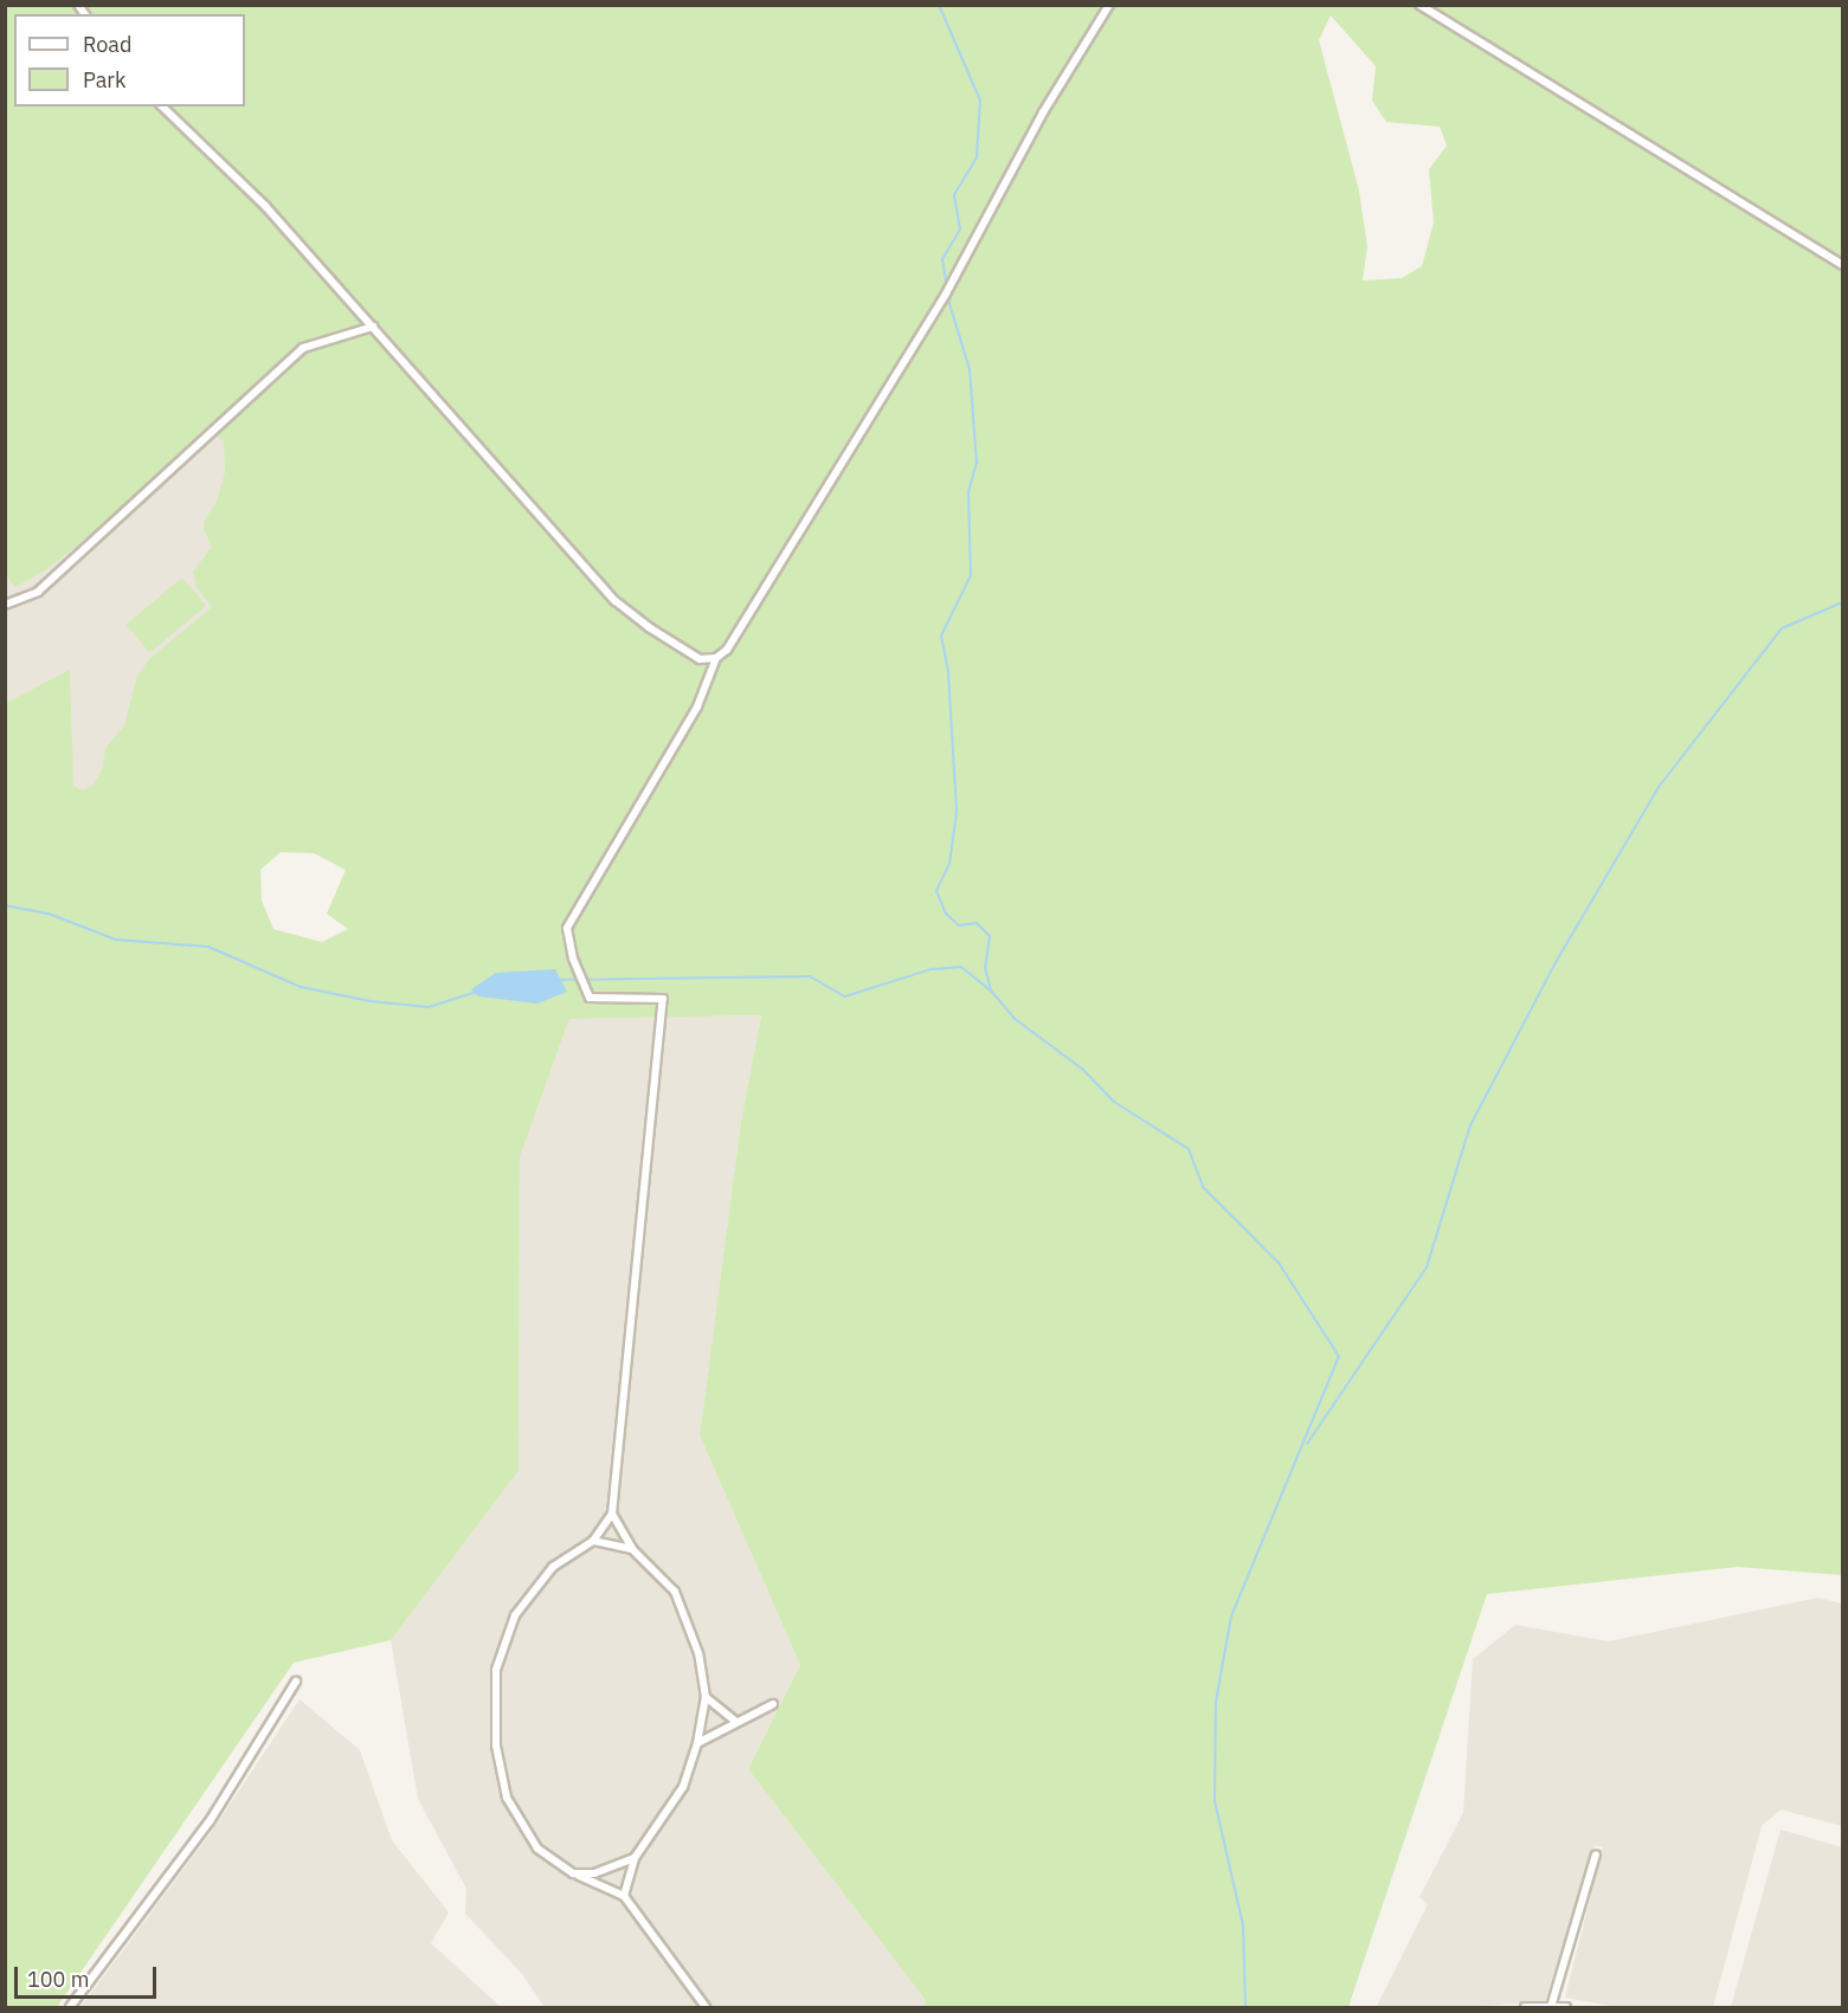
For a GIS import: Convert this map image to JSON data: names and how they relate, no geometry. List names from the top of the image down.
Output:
{
  "legend": ["Road", "Park"],
  "scale_bar": "100 m"
}
